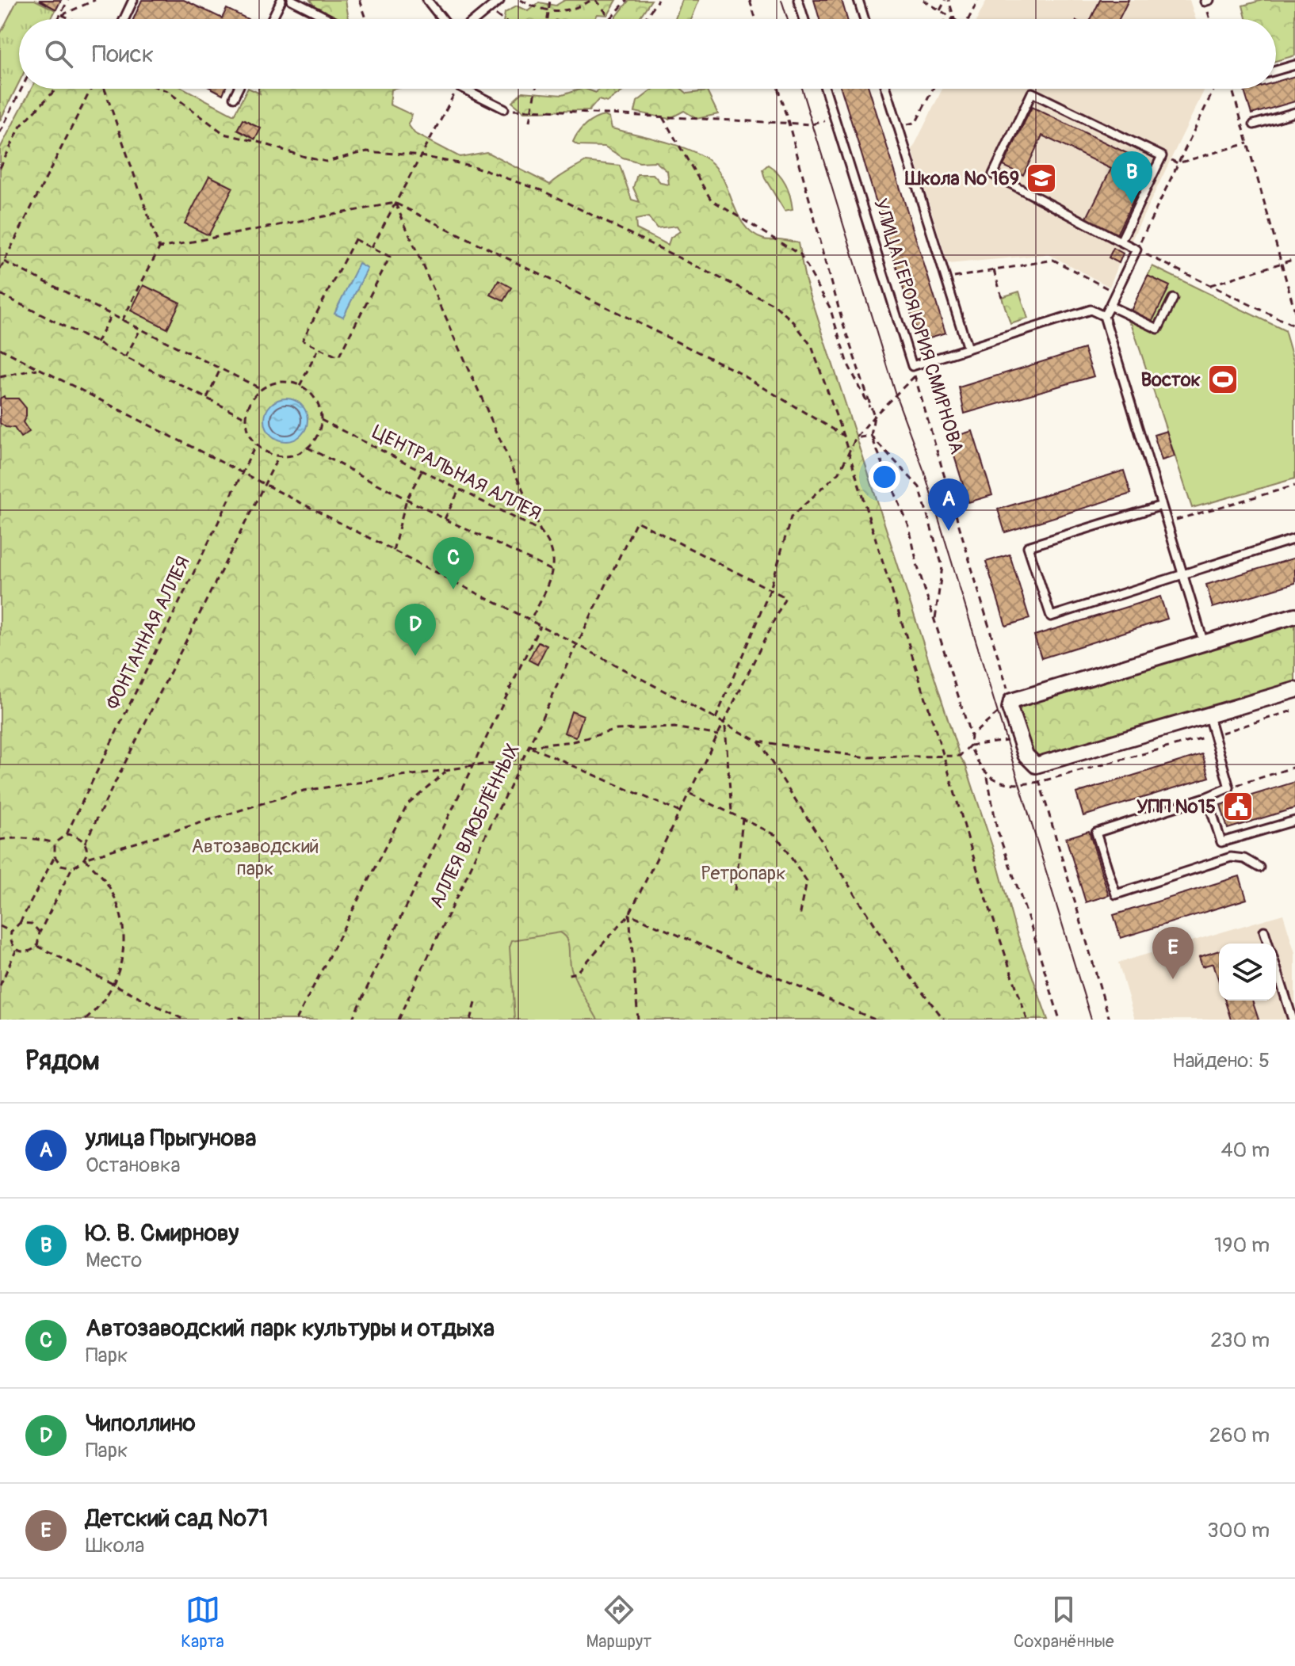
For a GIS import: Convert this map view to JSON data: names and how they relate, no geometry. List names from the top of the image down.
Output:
{
  "streets": {
    "lane": ["УЛИЦА ГЕРОЯ ЮРИЯ СМИРНОВА"],
    "path": ["ЦЕНТРАЛЬНАЯ АЛЛЕЯ", "ФОНТАННАЯ АЛЛЕЯ", "АЛЛЕЯ ВЛЮБЛЁННЫХ"]
  },
  "crossings": [
    ["ЦЕНТРАЛЬНАЯ АЛЛЕЯ", "ФОНТАННАЯ АЛЛЕЯ"]
  ],
  "parks": ["Автозаводский парк", "Ретропарк"],
  "places": {
    "school or university": ["Школа № 169"],
    "sports": ["Восток"],
    "public building": ["УПП №15"]
  },
  "page": {
    "search": "Поиск",
    "pins": [
      "B",
      "A",
      "C",
      "D",
      "E"
    ],
    "heading": ["Рядом", "Найдено: 5"],
    "list": [
      {
        "mark": "A",
        "name": "улица Прыгунова",
        "note": "Остановка",
        "value": "40 m"
      },
      {
        "mark": "B",
        "name": "Ю. В. Смирнову",
        "note": "Место",
        "value": "190 m"
      },
      {
        "mark": "C",
        "name": "Автозаводский парк культуры и отдыха",
        "note": "Парк",
        "value": "230 m"
      },
      {
        "mark": "D",
        "name": "Чиполлино",
        "note": "Парк",
        "value": "260 m"
      },
      {
        "mark": "E",
        "name": "Детский сад №71",
        "note": "Школа",
        "value": "300 m"
      }
    ],
    "nav": ["Карта", "Маршрут", "Сохранённые"]
  }
}
